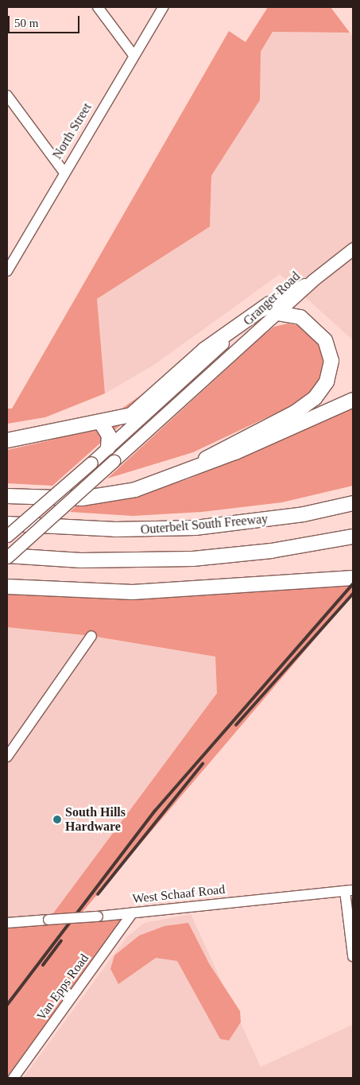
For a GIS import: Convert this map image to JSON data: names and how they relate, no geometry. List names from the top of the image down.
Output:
{
  "streets": {
    "highway": ["Outerbelt South Freeway"],
    "main road": ["Granger Road"],
    "street": ["North Street", "West Schaaf Road", "Van Epps Road"]
  },
  "crossings": [
    ["West Schaaf Road", "Van Epps Road"]
  ],
  "places": ["South Hills Hardware"],
  "scale_bar": "50 m"
}
